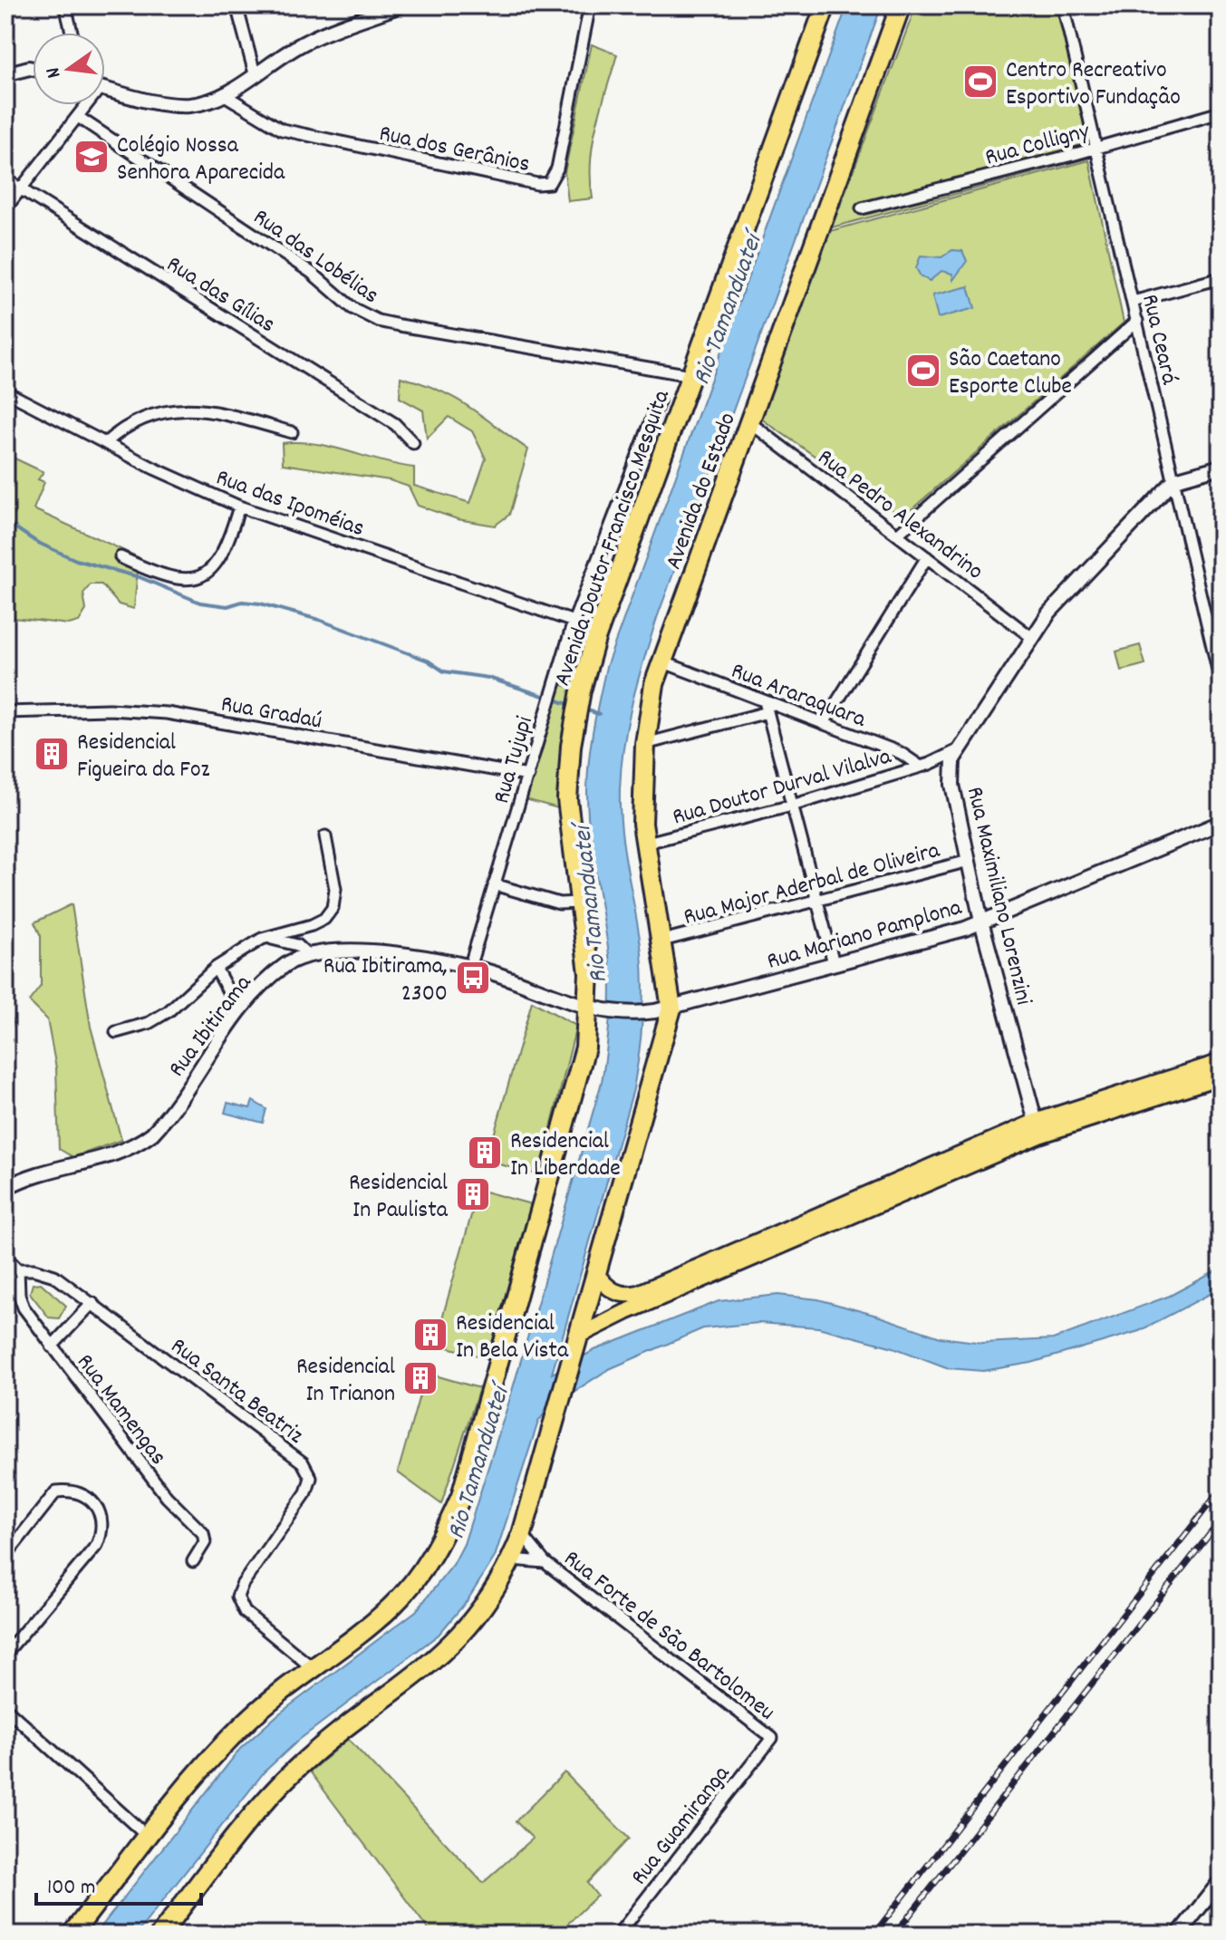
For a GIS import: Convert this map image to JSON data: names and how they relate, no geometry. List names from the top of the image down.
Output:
{
  "streets": {
    "highway": ["Avenida do Estado", "Avenida Doutor Francisco Mesquita"],
    "main road": ["Rua Maximiliano Lorenzini", "Rua Mariano Pamplona", "Rua Ibitirama"],
    "street": [
      "Rua Colligny",
      "Rua dos Gerânios",
      "Rua das Lobélias",
      "Rua das Gílias",
      "Rua Ceará",
      "Rua das Ipoméias",
      "Rua Pedro Alexandrino",
      "Rua Araraquara",
      "Rua Gradaú",
      "Rua Tujupi",
      "Rua Doutor Durval Vilalva",
      "Rua Major Aderbal de Oliveira",
      "Rua Santa Beatriz",
      "Rua Mamengas",
      "Rua Forte de São Bartolomeu",
      "Rua Guamiranga"
    ]
  },
  "crossings": [
    ["Rua Colligny", "Rua Ceará"],
    ["Rua das Lobélias", "Avenida Doutor Francisco Mesquita"],
    ["Rua Ceará", "Rua Maximiliano Lorenzini"],
    ["Avenida do Estado", "Rua Pedro Alexandrino"],
    ["Avenida do Estado", "Rua Araraquara"],
    ["Avenida do Estado", "Rua Doutor Durval Vilalva"],
    ["Avenida do Estado", "Rua Major Aderbal de Oliveira"],
    ["Avenida do Estado", "Rua Mariano Pamplona"],
    ["Rua das Ipoméias", "Rua Tujupi"],
    ["Rua Pedro Alexandrino", "Rua Maximiliano Lorenzini"],
    ["Avenida Doutor Francisco Mesquita", "Rua Mariano Pamplona"],
    ["Avenida Doutor Francisco Mesquita", "Rua Ibitirama"],
    ["Avenida Doutor Francisco Mesquita", "Rua Santa Beatriz"],
    ["Rua Araraquara", "Rua Doutor Durval Vilalva"],
    ["Rua Gradaú", "Rua Tujupi"],
    ["Rua Tujupi", "Rua Ibitirama"],
    ["Rua Doutor Durval Vilalva", "Rua Maximiliano Lorenzini"],
    ["Rua Major Aderbal de Oliveira", "Rua Maximiliano Lorenzini"],
    ["Rua Maximiliano Lorenzini", "Rua Mariano Pamplona"],
    ["Rua Mariano Pamplona", "Rua Ibitirama"],
    ["Rua Santa Beatriz", "Rua Mamengas"],
    ["Rua Forte de São Bartolomeu", "Rua Guamiranga"]
  ],
  "water": ["Rio Tamanduateí"],
  "places": {
    "sports": ["Centro Recreativo Esportivo Fundação", "São Caetano Esporte Clube"],
    "school or university": ["Colégio Nossa Senhora Aparecida"],
    "building": [
      "Residencial Figueira da Foz",
      "Residencial In Liberdade",
      "Residencial In Paulista",
      "Residencial In Bela Vista",
      "Residencial In Trianon"
    ],
    "bus stop": ["Rua Ibitirama, 2300"]
  },
  "scale_bar": "100 m",
  "north": "left"
}
